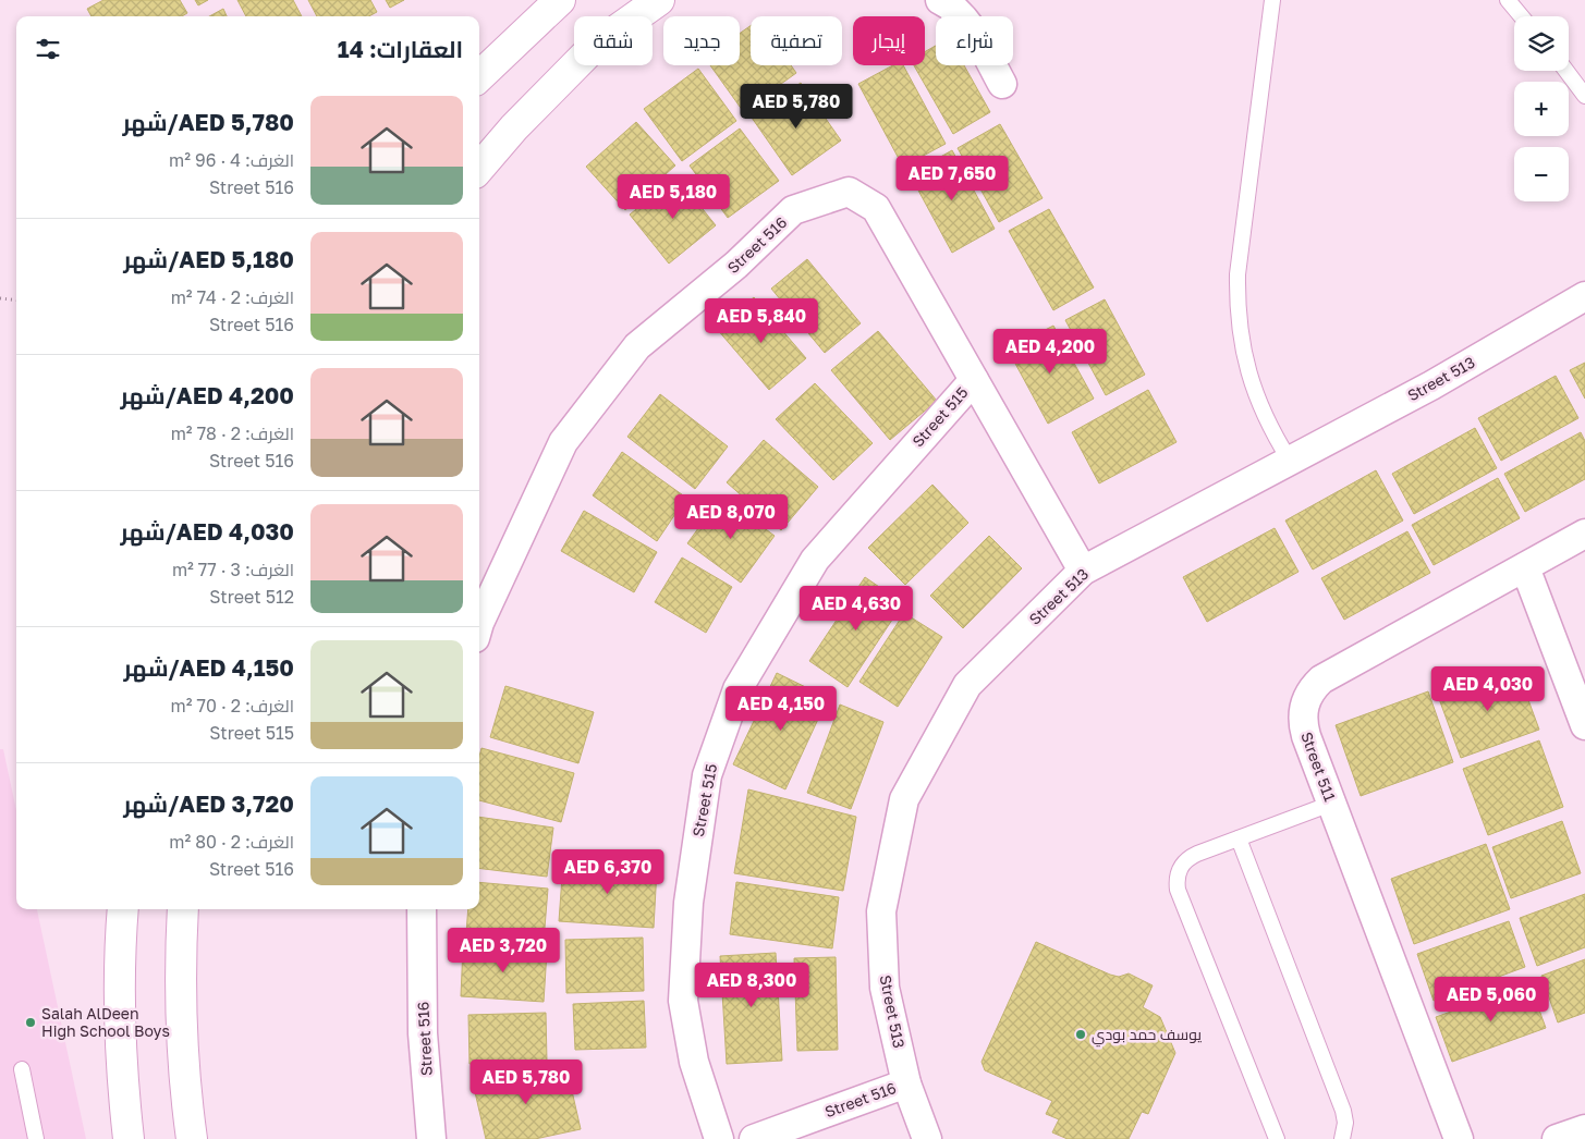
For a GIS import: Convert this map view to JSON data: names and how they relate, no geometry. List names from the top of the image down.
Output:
{
  "streets": {
    "street": [
      "Street 516",
      "Street 513",
      "Street 515",
      "Street 511"
    ]
  },
  "crossings": [
    ["Street 516", "Street 513"],
    ["Street 516", "Street 515"]
  ],
  "places": ["Salah AlDeen High School Boys", "يوسف حمد بودي"],
  "page": {
    "map_buttons": ["+", "−"],
    "chip": [
      "شراء",
      "إيجار",
      "تصفية",
      "جديد",
      "شقة"
    ],
    "heading": "العقارات: 14",
    "list": [
      {
        "name": "AED 5,780/شهر",
        "note": "الغرف: 4 · 96 m² · Street 516"
      },
      {
        "name": "AED 5,180/شهر",
        "note": "الغرف: 2 · 74 m² · Street 516"
      },
      {
        "name": "AED 4,200/شهر",
        "note": "الغرف: 2 · 78 m² · Street 516"
      },
      {
        "name": "AED 4,030/شهر",
        "note": "الغرف: 3 · 77 m² · Street 512"
      },
      {
        "name": "AED 4,150/شهر",
        "note": "الغرف: 2 · 70 m² · Street 515"
      },
      {
        "name": "AED 3,720/شهر",
        "note": "الغرف: 2 · 80 m² · Street 516"
      }
    ],
    "price": [
      "AED 5,780",
      "AED 7,650",
      "AED 5,180",
      "AED 5,840",
      "AED 4,200",
      "AED 8,070",
      "AED 4,630",
      "AED 4,030",
      "AED 4,150",
      "AED 6,370",
      "AED 3,720",
      "AED 8,300",
      "AED 5,060",
      "AED 5,780"
    ]
  }
}
